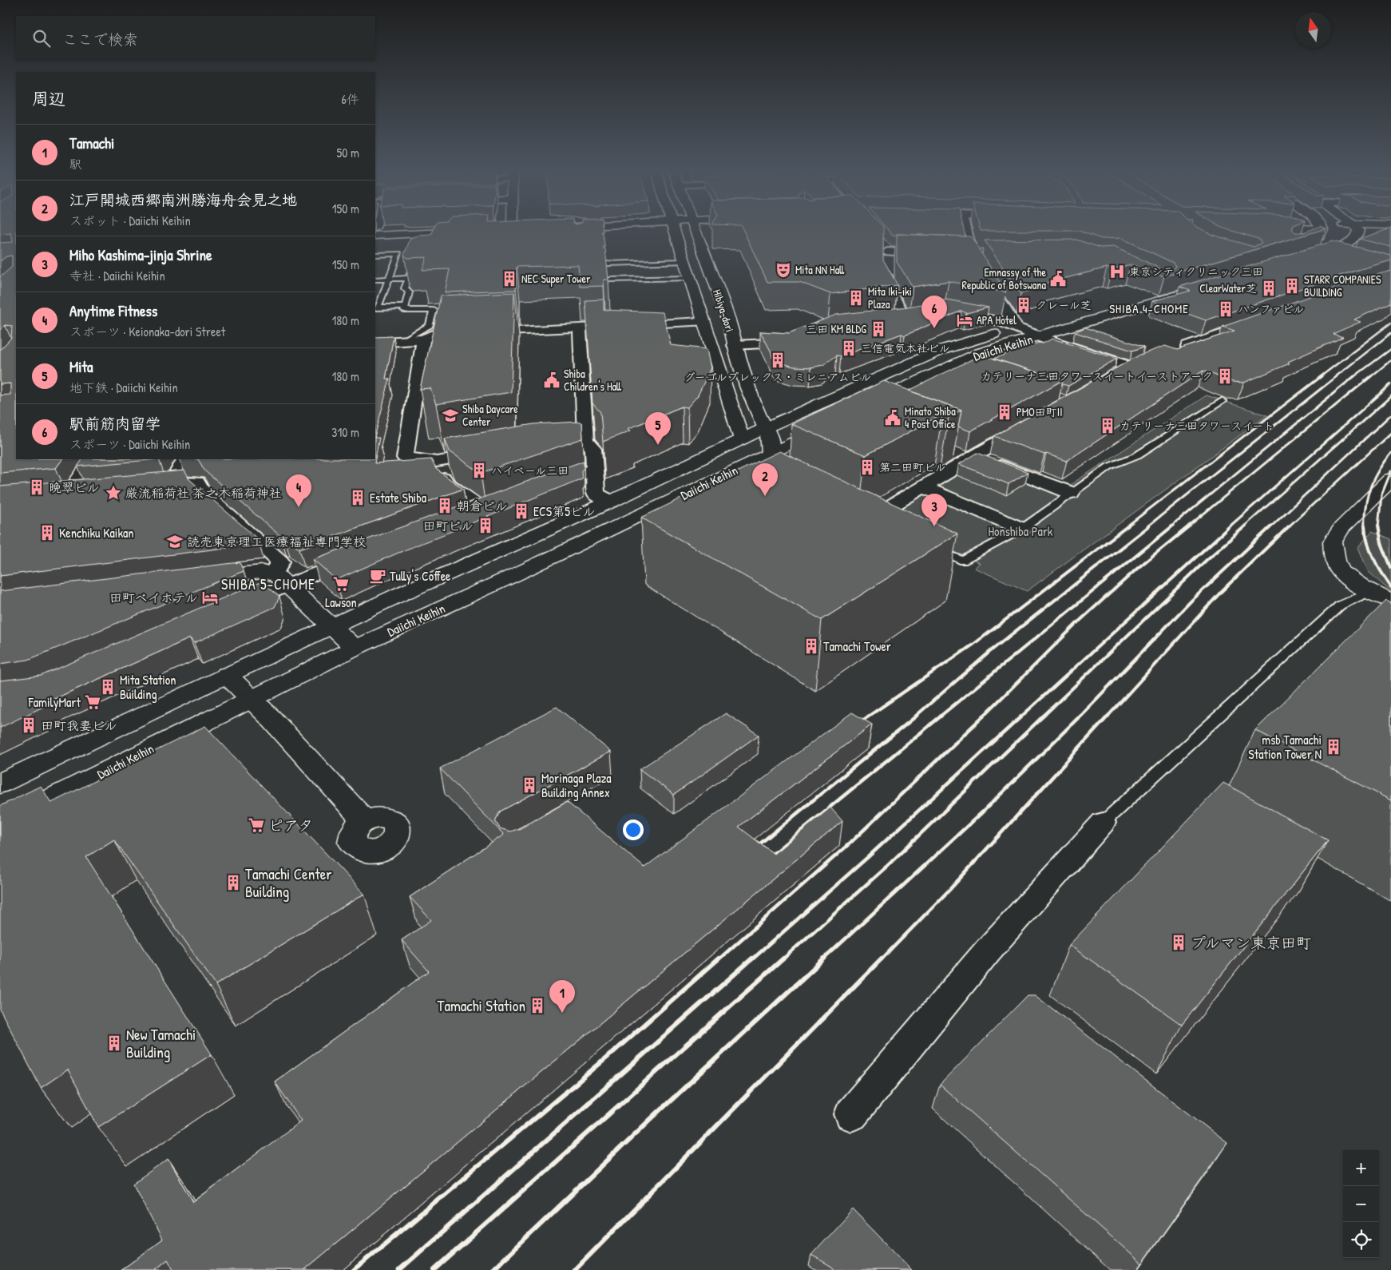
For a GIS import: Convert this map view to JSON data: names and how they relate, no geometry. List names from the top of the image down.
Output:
{
  "streets": {
    "main road": ["Hibiya-dori", "Daiichi Keihin"]
  },
  "crossings": [
    ["Hibiya-dori", "Daiichi Keihin"]
  ],
  "districts": ["SHIBA 4-CHOME", "SHIBA 5-CHOME"],
  "parks": ["Honshiba Park"],
  "places": {
    "theatre": ["Mita NN Hall"],
    "hospital": ["東京シティクリニック三田"],
    "building": [
      "NEC Super Tower",
      "STARR COMPANIES BUILDING",
      "ClearWater芝",
      "Mita Iki-iki Plaza",
      "クレール芝",
      "ハンファビル",
      "三田 KM BLDG",
      "三信電気本社ビル",
      "グーゴルプレックス・ミレニアムビル",
      "カテリーナ三田タワースイートイーストアーク",
      "PMO田町II",
      "カテリーナ三田タワースイート",
      "第二田町ビル",
      "ハイベール三田",
      "晩翠ビル",
      "Estate Shiba",
      "朝倉ビル",
      "ECS第5ビル",
      "田町ビル",
      "Kenchiku Kaikan",
      "Tamachi Tower",
      "Mita Station Building",
      "田町我妻ビル",
      "msb Tamachi Station Tower N",
      "Morinaga Plaza Building Annex",
      "Tamachi Center Building",
      "プルマン東京田町",
      "Tamachi Station",
      "New Tamachi Building"
    ],
    "public building": ["Emnassy of the Republic of Botswana", "Shiba Children's Hall", "Minato Shiba 4 Post Office"],
    "hotel": ["APA Hotel", "田町ベイホテル"],
    "school or university": ["Shiba Daycare Center", "読売東京理工医療福祉専門学校"],
    "place": ["厳流稲荷社 茶之木稲荷神社"],
    "cafe": ["Tully's Coffee"],
    "supermarket": ["Lawson", "FamilyMart", "ピアタ"]
  },
  "north": "top",
  "page": {
    "search": "ここで検索",
    "heading": ["周辺", "6件"],
    "list": [
      {
        "mark": "1",
        "name": "Tamachi",
        "note": "駅",
        "value": "50 m"
      },
      {
        "mark": "2",
        "name": "江戸開城西郷南洲勝海舟会見之地",
        "note": "スポット · Daiichi Keihin",
        "value": "150 m"
      },
      {
        "mark": "3",
        "name": "Miho Kashima-jinja Shrine",
        "note": "寺社 · Daiichi Keihin",
        "value": "150 m"
      },
      {
        "mark": "4",
        "name": "Anytime Fitness",
        "note": "スポーツ · Keionaka-dori Street",
        "value": "180 m"
      },
      {
        "mark": "5",
        "name": "Mita",
        "note": "地下鉄 · Daiichi Keihin",
        "value": "180 m"
      },
      {
        "mark": "6",
        "name": "駅前筋肉留学",
        "note": "スポーツ · Daiichi Keihin",
        "value": "310 m"
      }
    ],
    "pins": [
      "6",
      "5",
      "2",
      "4",
      "3",
      "1"
    ],
    "map_buttons": ["+", "−"]
  }
}
